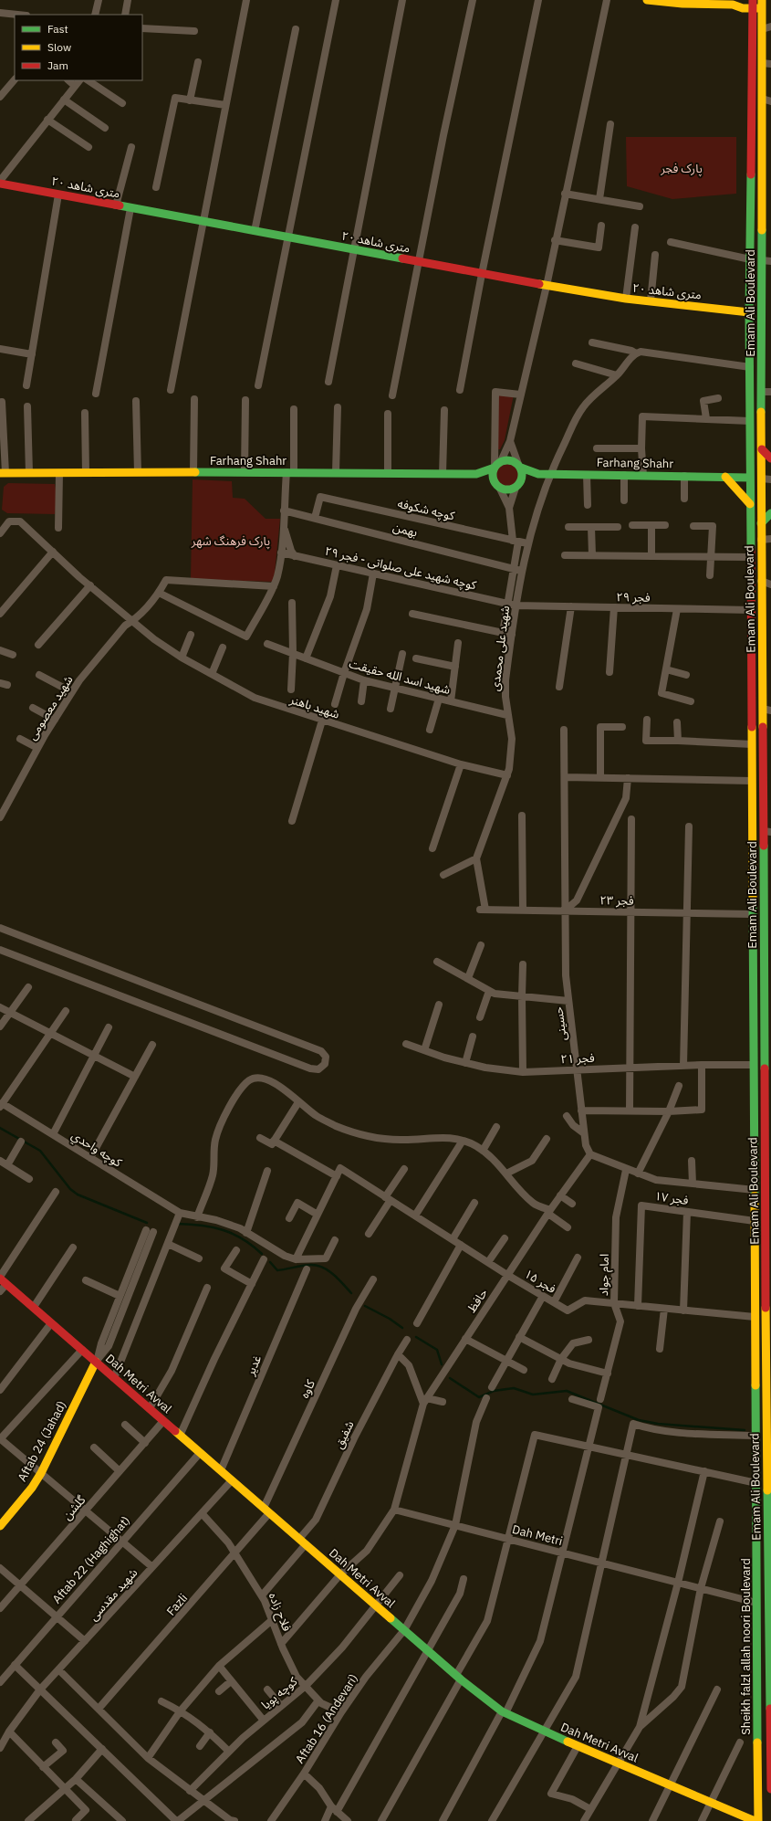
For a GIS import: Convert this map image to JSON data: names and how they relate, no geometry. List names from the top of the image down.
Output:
{
  "streets": {
    "main road": [
      "۲۰ متری شاهد",
      "Emam Ali Boulevard",
      "Farhang Shahr",
      "Dah Metri Avval",
      "Aftab 24 (Jahad)",
      "Sheikh falzl allah noori Boulevard"
    ],
    "street": [
      "کوچه شکوفه",
      "بهمن",
      "کوچه شهید علی صلواتی - فجر ۲۹",
      "فجر ۲۹",
      "شهید علی محمدی",
      "شهید اسد الله حقیقت",
      "شهید باهنر",
      "شهید معصومی",
      "فجر ۲۳",
      "حسینی",
      "فجر ۲۱",
      "كوچه واحدي",
      "فجر ۱۷",
      "امام جواد",
      "فجر ۱۵",
      "حافظ",
      "غدیر",
      "کاوه",
      "شفیق",
      "گلشن",
      "Dah Metri",
      "Aftab 22 (Haghighat)",
      "شهید مقدسی",
      "Fazli",
      "فلاح زاده",
      "کوچه پویا",
      "Aftab 16 (Andevari)"
    ]
  },
  "crossings": [
    ["۲۰ متری شاهد", "Emam Ali Boulevard"],
    ["Emam Ali Boulevard", "Farhang Shahr"],
    ["Emam Ali Boulevard", "Sheikh falzl allah noori Boulevard"],
    ["Farhang Shahr", "شهید علی محمدی"],
    ["Farhang Shahr", "Sheikh falzl allah noori Boulevard"],
    ["کوچه شکوفه", "بهمن"],
    ["کوچه شکوفه", "شهید علی محمدی"],
    ["بهمن", "شهید علی محمدی"],
    ["کوچه شهید علی صلواتی - فجر ۲۹", "فجر ۲۹"],
    ["کوچه شهید علی صلواتی - فجر ۲۹", "شهید علی محمدی"],
    ["فجر ۲۹", "شهید علی محمدی"],
    ["فجر ۲۹", "Sheikh falzl allah noori Boulevard"],
    ["شهید علی محمدی", "شهید اسد الله حقیقت"],
    ["شهید علی محمدی", "شهید باهنر"],
    ["شهید علی محمدی", "فجر ۲۳"],
    ["شهید باهنر", "شهید معصومی"],
    ["فجر ۲۳", "حسینی"],
    ["فجر ۲۳", "Sheikh falzl allah noori Boulevard"],
    ["حسینی", "فجر ۲۱"],
    ["حسینی", "حافظ"],
    ["فجر ۲۱", "Sheikh falzl allah noori Boulevard"],
    ["فجر ۱۷", "فجر ۱۵"],
    ["فجر ۱۷", "Sheikh falzl allah noori Boulevard"],
    ["امام جواد", "فجر ۱۵"],
    ["فجر ۱۵", "حافظ"],
    ["فجر ۱۵", "Sheikh falzl allah noori Boulevard"],
    ["حافظ", "Dah Metri"],
    ["غدیر", "Dah Metri Avval"],
    ["Dah Metri Avval", "کاوه"],
    ["Dah Metri Avval", "شفیق"],
    ["Dah Metri Avval", "Aftab 24 (Jahad)"],
    ["Dah Metri Avval", "گلشن"],
    ["Dah Metri Avval", "Aftab 22 (Haghighat)"],
    ["Dah Metri Avval", "شهید مقدسی"],
    ["Dah Metri Avval", "Fazli"],
    ["Dah Metri Avval", "کوچه پویا"],
    ["Dah Metri Avval", "Aftab 16 (Andevari)"],
    ["کاوه", "Fazli"],
    ["شفیق", "فلاح زاده"],
    ["Dah Metri", "Sheikh falzl allah noori Boulevard"],
    ["Dah Metri", "Aftab 16 (Andevari)"],
    ["شهید مقدسی", "فلاح زاده"],
    ["Fazli", "فلاح زاده"],
    ["فلاح زاده", "کوچه پویا"],
    ["فلاح زاده", "Aftab 16 (Andevari)"]
  ],
  "parks": ["پارک فجر", "پارک فرهنگ شهر"],
  "legend": ["Fast", "Slow", "Jam"]
}
